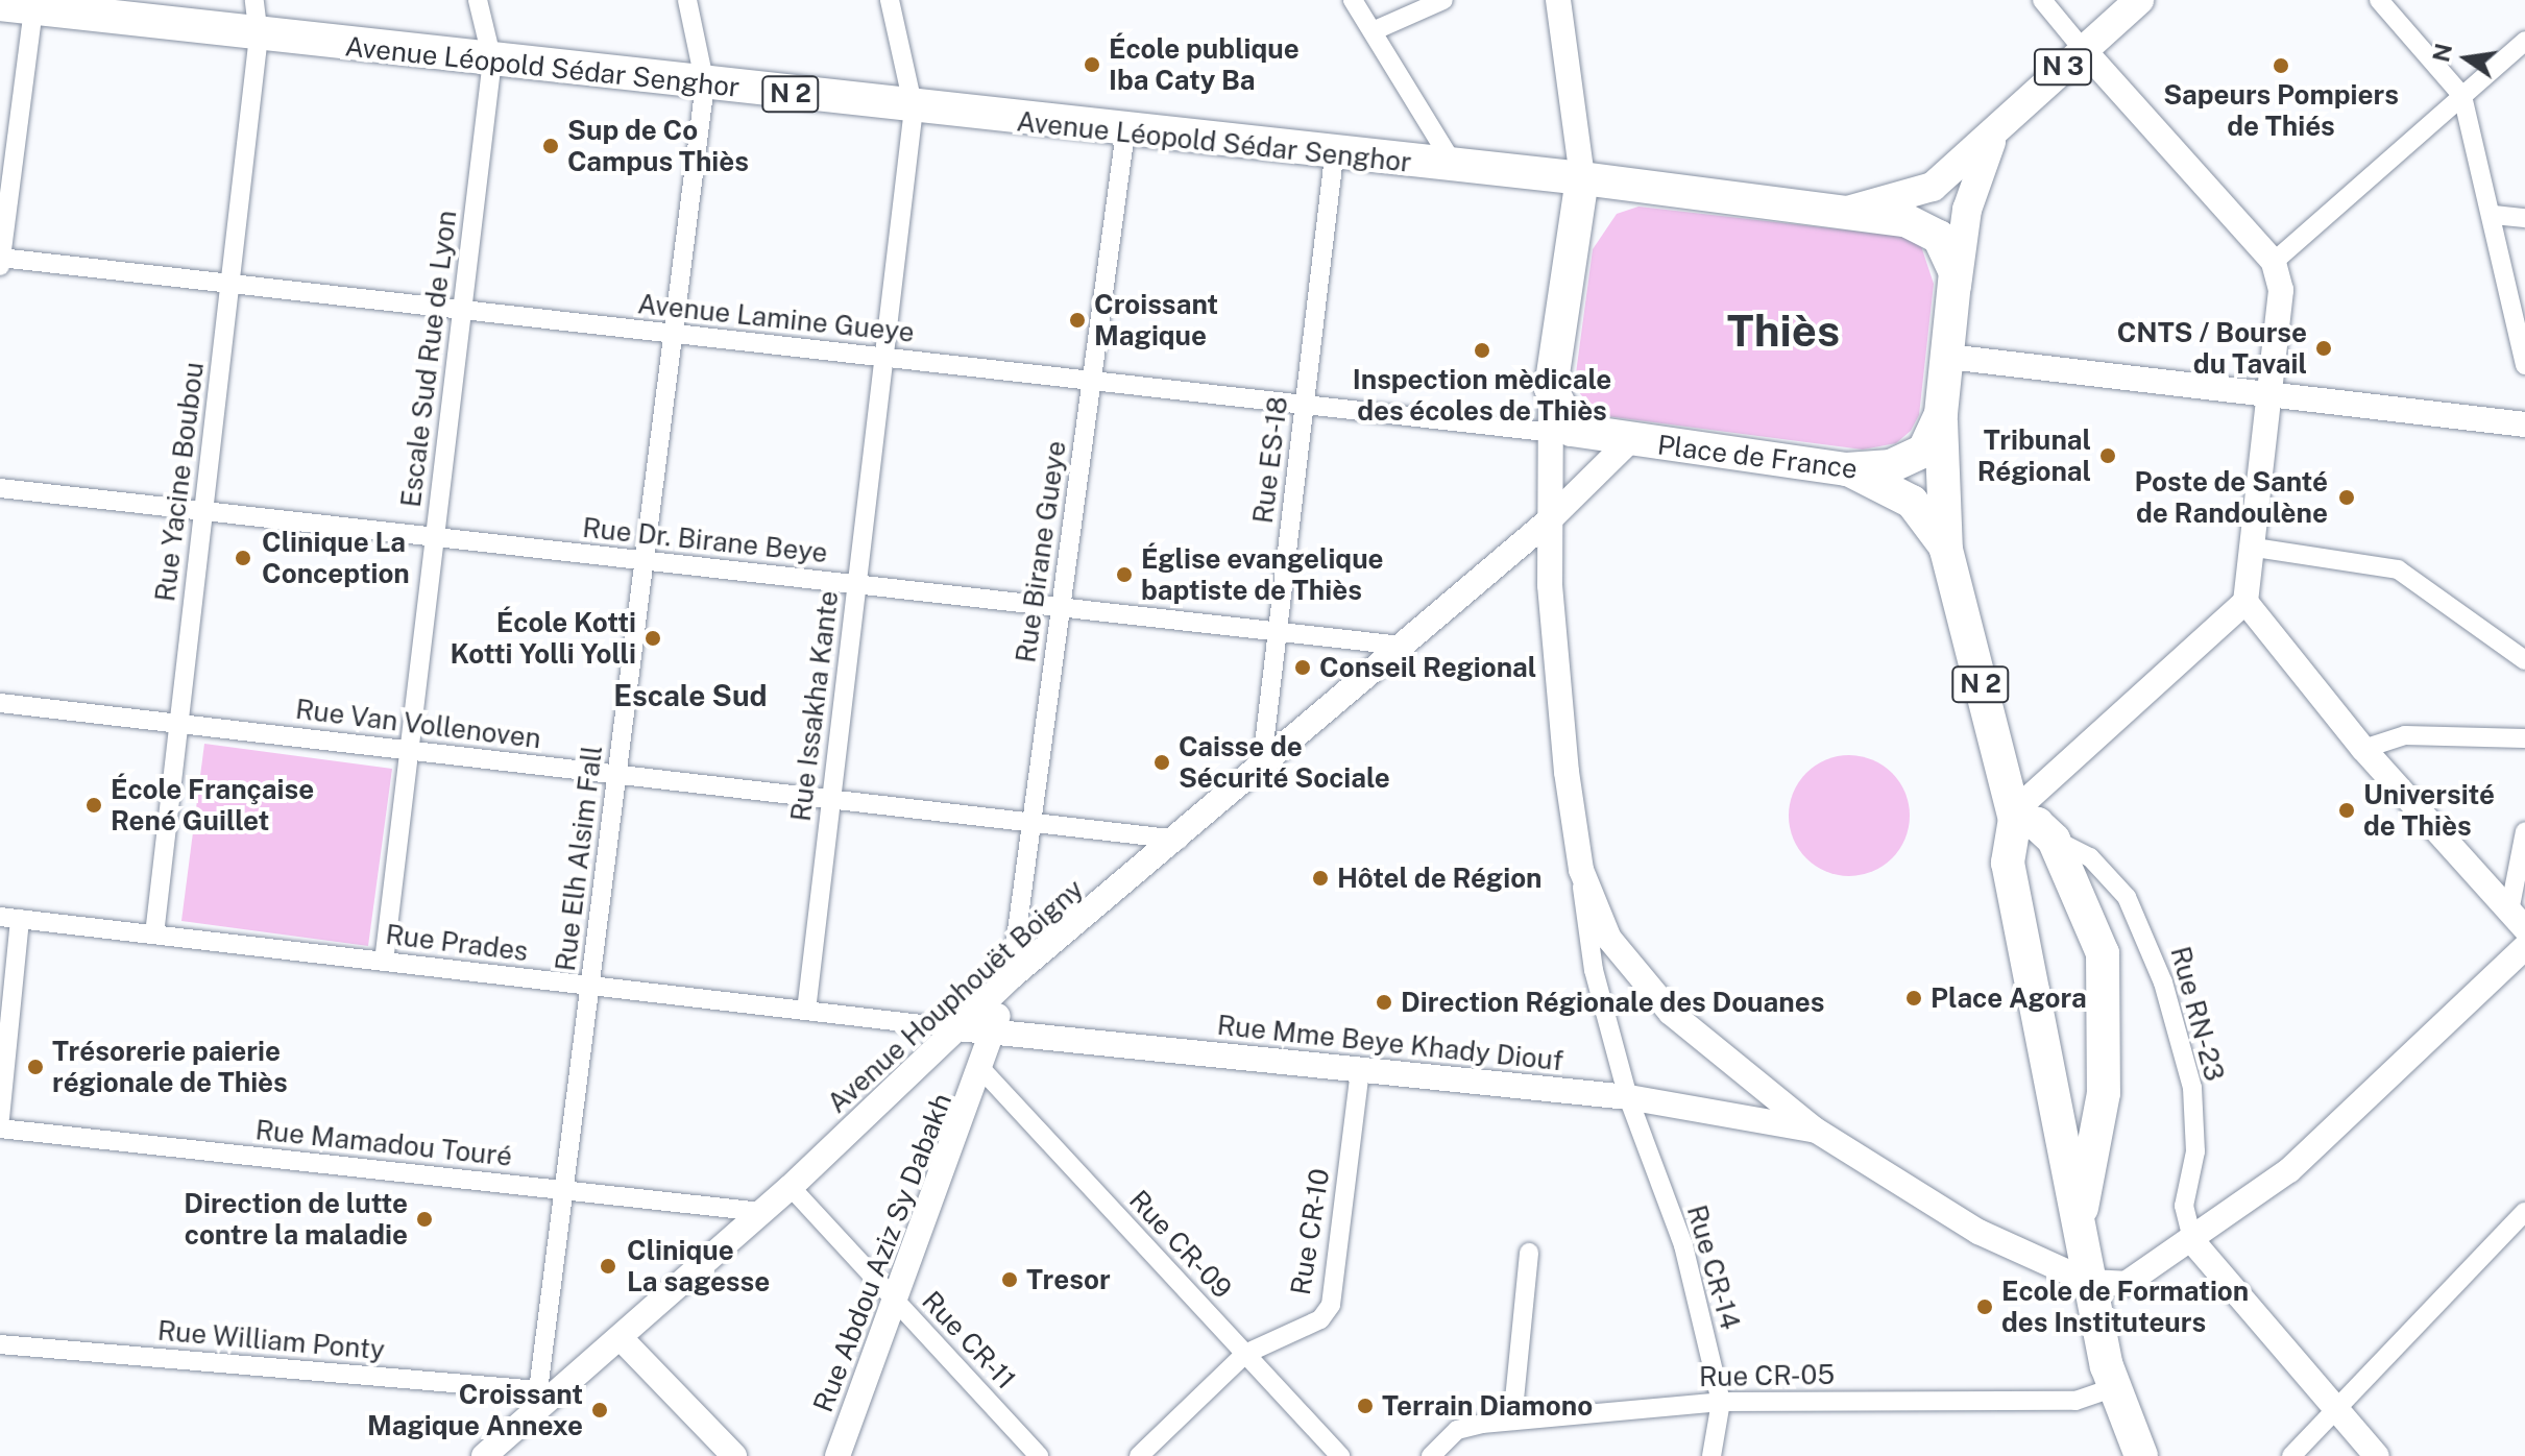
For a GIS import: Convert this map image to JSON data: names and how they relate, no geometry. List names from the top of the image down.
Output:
{
  "streets": {
    "highway": ["Avenue Léopold Sédar Senghor", "N 2", "Place de France"],
    "main road": ["N 3"],
    "street": [
      "Avenue Lamine Gueye",
      "Escale Sud Rue de Lyon",
      "Rue ES-18",
      "Rue Yacine Boubou",
      "Rue Dr. Birane Beye",
      "Rue Birane Gueye",
      "Rue Issakha Kante",
      "Rue Van Vollenoven",
      "Rue Elh Alsim Fall",
      "Rue Prades",
      "Avenue Houphouët Boigny",
      "Rue RN-23",
      "Rue Mme Beye Khady Diouf",
      "Rue Mamadou Touré",
      "Rue CR-10",
      "Rue CR-09",
      "Rue Abdou Aziz Sy Dabakh",
      "Rue CR-14",
      "Rue William Ponty",
      "Rue CR-11",
      "Rue CR-05"
    ]
  },
  "crossings": [
    ["Avenue Léopold Sédar Senghor", "Escale Sud Rue de Lyon"],
    ["Avenue Léopold Sédar Senghor", "Place de France"],
    ["Avenue Léopold Sédar Senghor", "Rue ES-18"],
    ["Avenue Léopold Sédar Senghor", "Rue Yacine Boubou"],
    ["Avenue Léopold Sédar Senghor", "Rue Birane Gueye"],
    ["Avenue Léopold Sédar Senghor", "Rue Issakha Kante"],
    ["Avenue Léopold Sédar Senghor", "Rue Elh Alsim Fall"],
    ["N 3", "Place de France"],
    ["N 2", "Place de France"],
    ["N 2", "Rue RN-23"],
    ["N 2", "Rue CR-05"],
    ["Avenue Lamine Gueye", "Escale Sud Rue de Lyon"],
    ["Avenue Lamine Gueye", "Place de France"],
    ["Avenue Lamine Gueye", "Rue ES-18"],
    ["Avenue Lamine Gueye", "Rue Yacine Boubou"],
    ["Avenue Lamine Gueye", "Rue Birane Gueye"],
    ["Avenue Lamine Gueye", "Rue Issakha Kante"],
    ["Avenue Lamine Gueye", "Rue Elh Alsim Fall"],
    ["Escale Sud Rue de Lyon", "Rue Dr. Birane Beye"],
    ["Escale Sud Rue de Lyon", "Rue Van Vollenoven"],
    ["Escale Sud Rue de Lyon", "Rue Prades"],
    ["Place de France", "Avenue Houphouët Boigny"],
    ["Rue ES-18", "Rue Dr. Birane Beye"],
    ["Rue ES-18", "Avenue Houphouët Boigny"],
    ["Rue Yacine Boubou", "Rue Dr. Birane Beye"],
    ["Rue Yacine Boubou", "Rue Van Vollenoven"],
    ["Rue Yacine Boubou", "Rue Prades"],
    ["Rue Dr. Birane Beye", "Rue Birane Gueye"],
    ["Rue Dr. Birane Beye", "Rue Issakha Kante"],
    ["Rue Dr. Birane Beye", "Rue Elh Alsim Fall"],
    ["Rue Dr. Birane Beye", "Avenue Houphouët Boigny"],
    ["Rue Birane Gueye", "Rue Van Vollenoven"],
    ["Rue Birane Gueye", "Avenue Houphouët Boigny"],
    ["Rue Birane Gueye", "Rue Abdou Aziz Sy Dabakh"],
    ["Rue Issakha Kante", "Rue Van Vollenoven"],
    ["Rue Issakha Kante", "Rue Prades"],
    ["Rue Van Vollenoven", "Rue Elh Alsim Fall"],
    ["Rue Van Vollenoven", "Avenue Houphouët Boigny"],
    ["Rue Elh Alsim Fall", "Rue Prades"],
    ["Rue Elh Alsim Fall", "Avenue Houphouët Boigny"],
    ["Rue Elh Alsim Fall", "Rue Mamadou Touré"],
    ["Rue Elh Alsim Fall", "Rue William Ponty"],
    ["Rue Prades", "Avenue Houphouët Boigny"],
    ["Rue Prades", "Rue Mme Beye Khady Diouf"],
    ["Avenue Houphouët Boigny", "Rue Mme Beye Khady Diouf"],
    ["Avenue Houphouët Boigny", "Rue Mamadou Touré"],
    ["Avenue Houphouët Boigny", "Rue Abdou Aziz Sy Dabakh"],
    ["Avenue Houphouët Boigny", "Rue William Ponty"],
    ["Avenue Houphouët Boigny", "Rue CR-11"],
    ["Rue Mme Beye Khady Diouf", "Rue CR-10"],
    ["Rue Mme Beye Khady Diouf", "Rue Abdou Aziz Sy Dabakh"],
    ["Rue Mme Beye Khady Diouf", "Rue CR-14"],
    ["Rue CR-10", "Rue CR-09"],
    ["Rue CR-09", "Rue Abdou Aziz Sy Dabakh"],
    ["Rue Abdou Aziz Sy Dabakh", "Rue CR-11"],
    ["Rue CR-14", "Rue CR-05"]
  ],
  "districts": ["Thiès", "Escale Sud"],
  "places": [
    "École publique Iba Caty Ba",
    "Sapeurs Pompiers de Thiés",
    "Sup de Co Campus Thiès",
    "Croissant Magique",
    "CNTS / Bourse du Tavail",
    "Inspection mèdicale des écoles de Thiès",
    "Tribunal Régional",
    "Poste de Santé de Randoulène",
    "Clinique La Conception",
    "Église evangelique baptiste de Thiès",
    "École Kotti Kotti Yolli Yolli",
    "Conseil Regional",
    "Caisse de Sécurité Sociale",
    "École Française René Guillet",
    "Université de Thiès",
    "Hôtel de Région",
    "Place Agora",
    "Direction Régionale des Douanes",
    "Trésorerie paierie régionale de Thiès",
    "Direction de lutte contre la maladie",
    "Clinique La sagesse",
    "Tresor",
    "Ecole de Formation des Instituteurs",
    "Terrain Diamono",
    "Croissant Magique Annexe"
  ],
  "north": "left"
}
